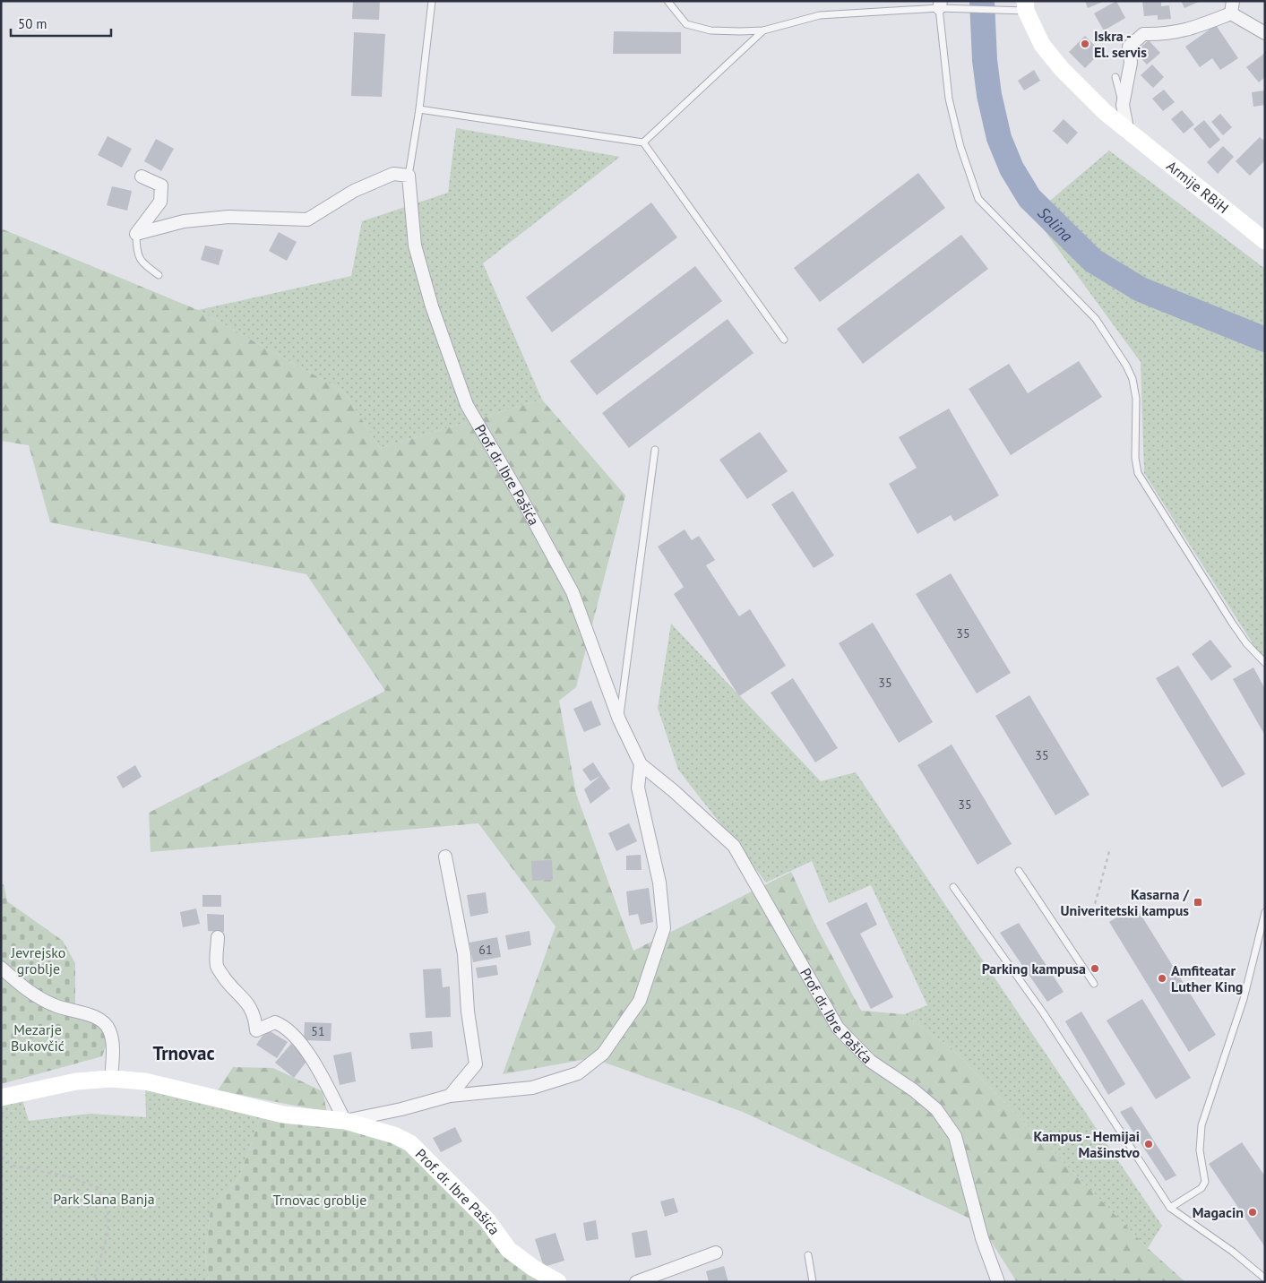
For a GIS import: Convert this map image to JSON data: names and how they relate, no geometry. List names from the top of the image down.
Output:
{
  "streets": {
    "street": ["Armije RBiH", "Prof. dr. Ibre Pašića"]
  },
  "districts": ["Trnovac"],
  "water": ["Solina"],
  "parks": [
    "Jevrejsko groblje",
    "Mezarje Bukovčić",
    "Park Slana Banja",
    "Trnovac groblje"
  ],
  "places": {
    "other": [
      "Iskra - El. servis",
      "Parking kampusa",
      "Amfiteatar Luther King",
      "Kampus - Hemijai Mašinstvo",
      "Magacin"
    ],
    "transit": ["Kasarna / Univeritetski kampus"]
  },
  "house_numbers": [
    "35",
    "35",
    "35",
    "35",
    "61",
    "51"
  ],
  "scale_bar": "50 m"
}
